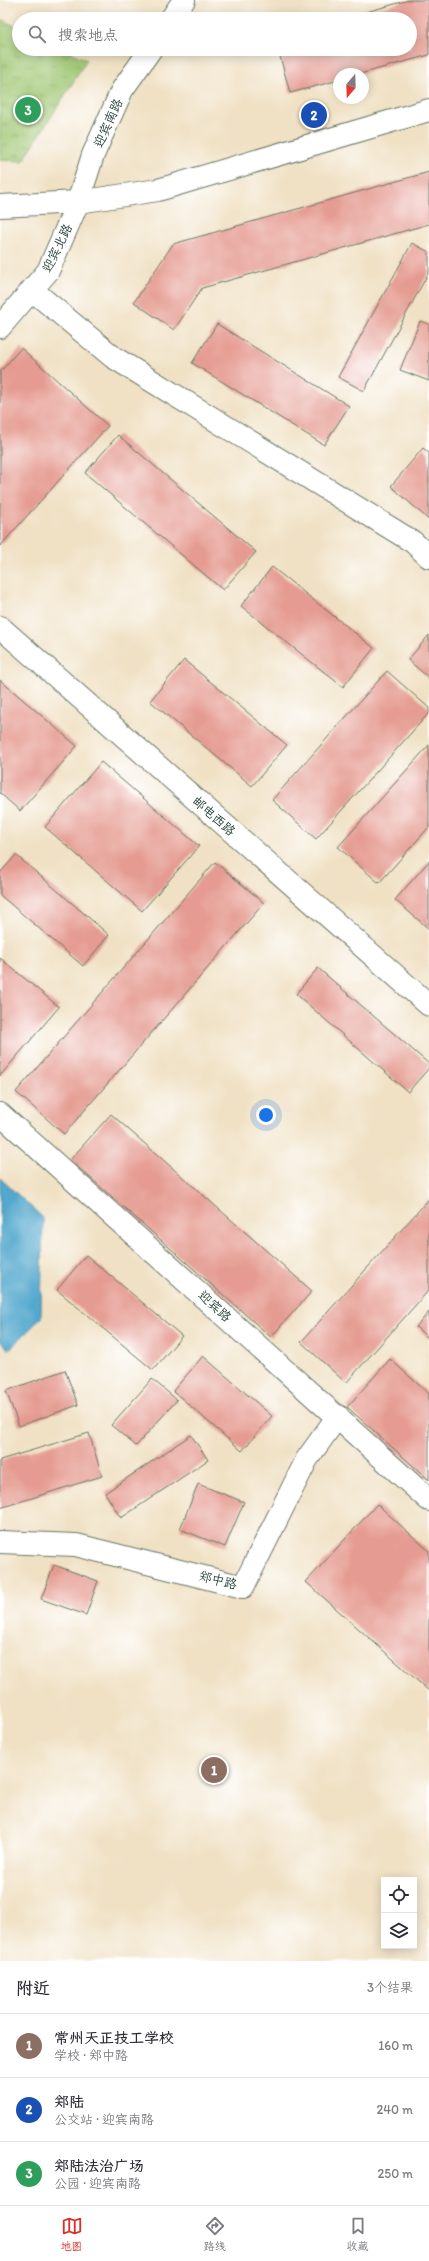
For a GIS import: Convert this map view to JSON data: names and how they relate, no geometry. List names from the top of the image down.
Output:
{
  "streets": {
    "street": [
      "迎宾南路",
      "迎宾北路",
      "邮电西路",
      "迎宾路",
      "郑中路"
    ]
  },
  "crossings": [
    ["迎宾南路", "迎宾北路"],
    ["迎宾路", "郑中路"]
  ],
  "north": "bottom",
  "page": {
    "search": "搜索地点",
    "pins": ["3", "2", "1"],
    "heading": ["附近", "3个结果"],
    "list": [
      {
        "mark": "1",
        "name": "常州天正技工学校",
        "note": "学校 · 郑中路",
        "value": "160 m"
      },
      {
        "mark": "2",
        "name": "郑陆",
        "note": "公交站 · 迎宾南路",
        "value": "240 m"
      },
      {
        "mark": "3",
        "name": "郑陆法治广场",
        "note": "公园 · 迎宾南路",
        "value": "250 m"
      }
    ],
    "nav": ["地图", "路线", "收藏"]
  }
}
